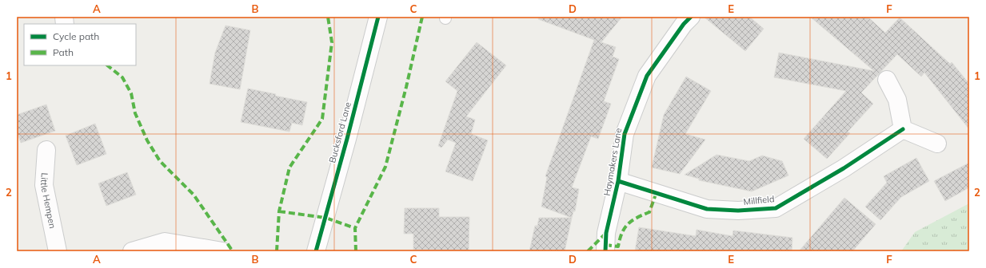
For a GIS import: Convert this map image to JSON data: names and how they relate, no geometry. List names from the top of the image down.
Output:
{
  "streets": {
    "street": [
      "Bucksford Lane",
      "Haymakers Lane",
      "Millfield",
      "Little Hempen"
    ]
  },
  "crossings": [
    ["Haymakers Lane", "Millfield"]
  ],
  "legend": ["Cycle path", "Path"],
  "grid": {
    "columns": [
      "A",
      "B",
      "C",
      "D",
      "E",
      "F"
    ],
    "rows": ["1", "2"]
  }
}
